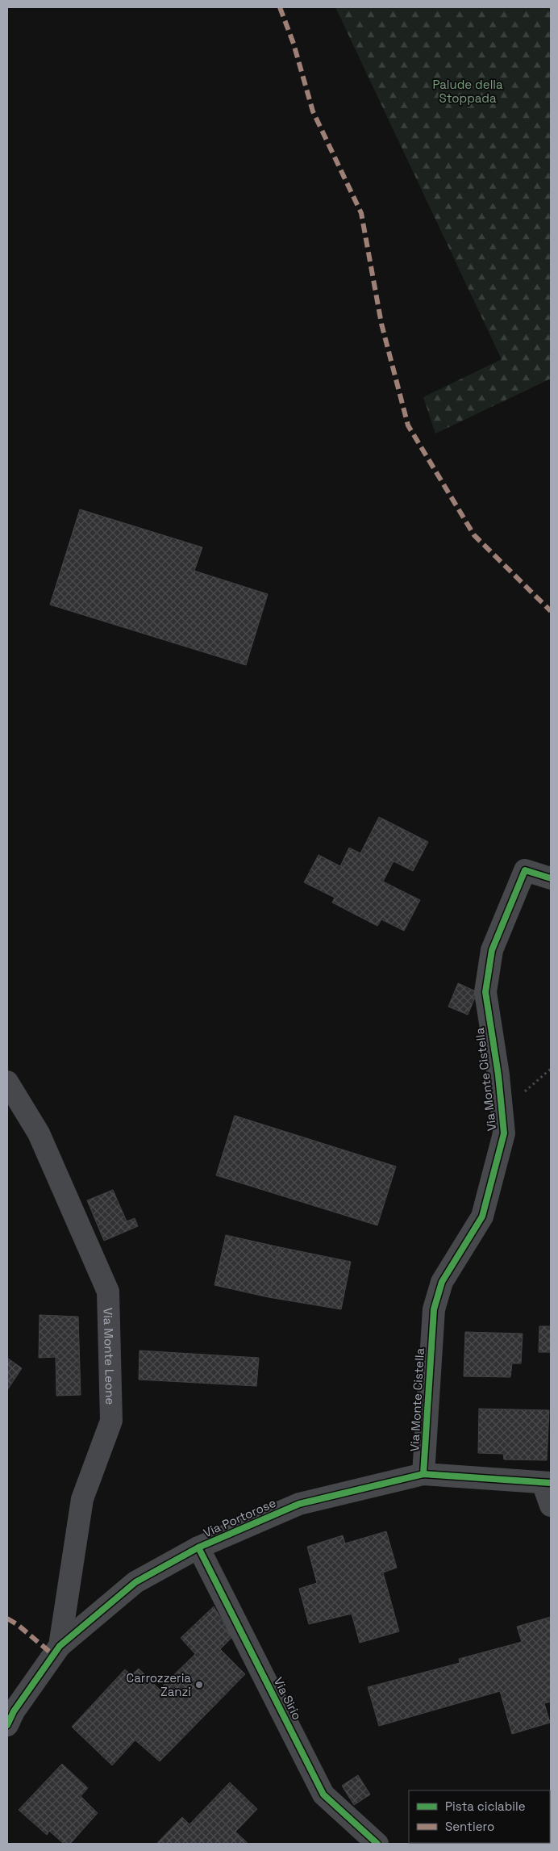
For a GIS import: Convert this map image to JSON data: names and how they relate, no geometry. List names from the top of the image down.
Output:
{
  "streets": {
    "street": [
      "Via Monte Cistella",
      "Via Monte Leone",
      "Via Portorose",
      "Via Sirio"
    ]
  },
  "crossings": [
    ["Via Monte Cistella", "Via Portorose"],
    ["Via Monte Leone", "Via Portorose"],
    ["Via Portorose", "Via Sirio"]
  ],
  "parks": ["Palude della Stoppada"],
  "places": ["Carrozzeria Zanzi"],
  "legend": ["Pista ciclabile", "Sentiero"]
}
